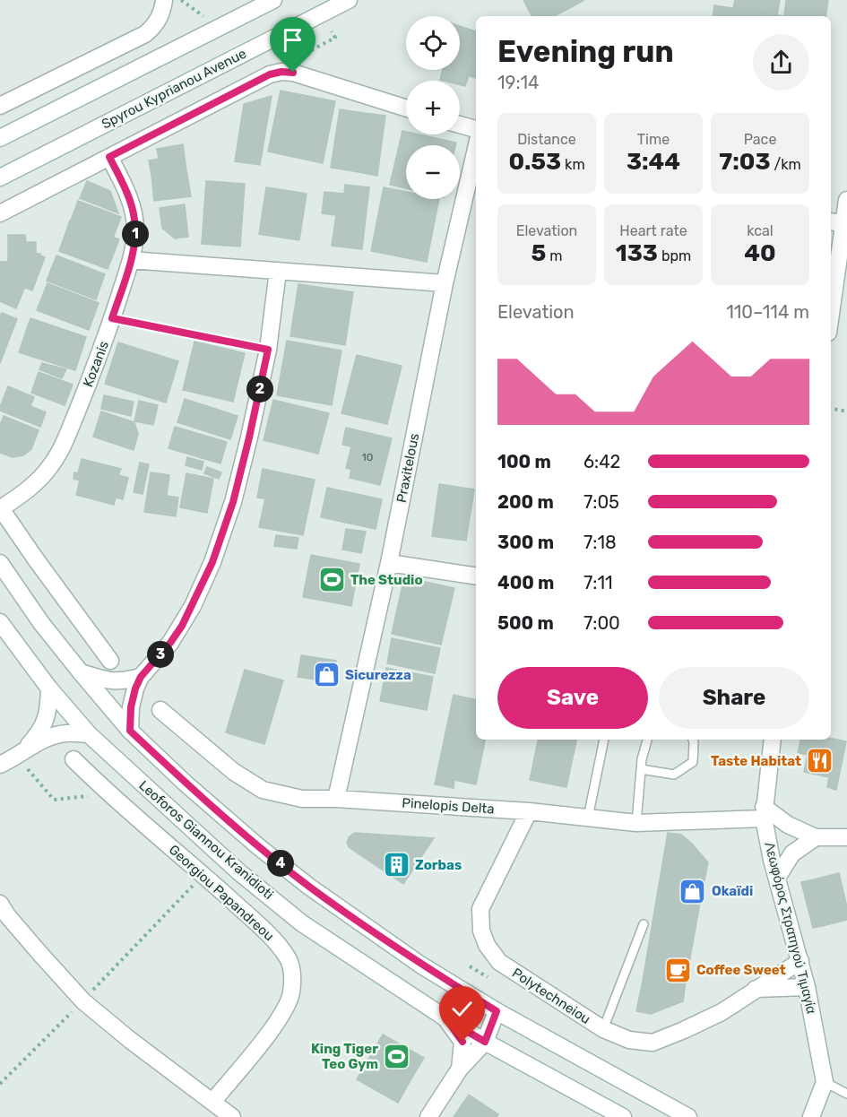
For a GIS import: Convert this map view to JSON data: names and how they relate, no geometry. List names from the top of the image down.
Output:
{
  "streets": {
    "street": [
      "Spyrou Kyprianou Avenue",
      "Kozanis",
      "Praxitelous",
      "Pinelopis Delta",
      "Leoforos Giannou Kranidioti",
      "Georgiou Papandreou",
      "Λεωφόρος Στρατηγού Τιμαγία",
      "Polytechneiou"
    ]
  },
  "crossings": [
    ["Praxitelous", "Pinelopis Delta"],
    ["Pinelopis Delta", "Λεωφόρος Στρατηγού Τιμαγία"],
    ["Pinelopis Delta", "Polytechneiou"],
    ["Λεωφόρος Στρατηγού Τιμαγία", "Polytechneiou"]
  ],
  "places": {
    "sports": ["The Studio", "King Tiger Teo Gym"],
    "shop": ["Sicurezza", "Okaïdi"],
    "restaurant": ["Taste Habitat"],
    "building": ["Zorbas"],
    "cafe": ["Coffee Sweet"]
  },
  "house_numbers": ["10"],
  "page": {
    "map_buttons": ["+", "−"],
    "heading": ["Evening run", "19:14"],
    "stats": [
      ["Distance", "0.53 km"],
      ["Time", "3:44"],
      ["Pace", "7:03 /km"],
      ["Elevation", "5 m"],
      ["Heart rate", "133 bpm"],
      ["kcal", "40"]
    ],
    "pins": [
      "1",
      "2",
      "3",
      "4"
    ],
    "chart": ["Elevation", "110–114 m"],
    "list": [
      {
        "name": "100 m",
        "note": "6:42"
      },
      {
        "name": "200 m",
        "note": "7:05"
      },
      {
        "name": "300 m",
        "note": "7:18"
      },
      {
        "name": "400 m",
        "note": "7:11"
      },
      {
        "name": "500 m",
        "note": "7:00"
      }
    ],
    "buttons": ["Save", "Share"]
  }
}
